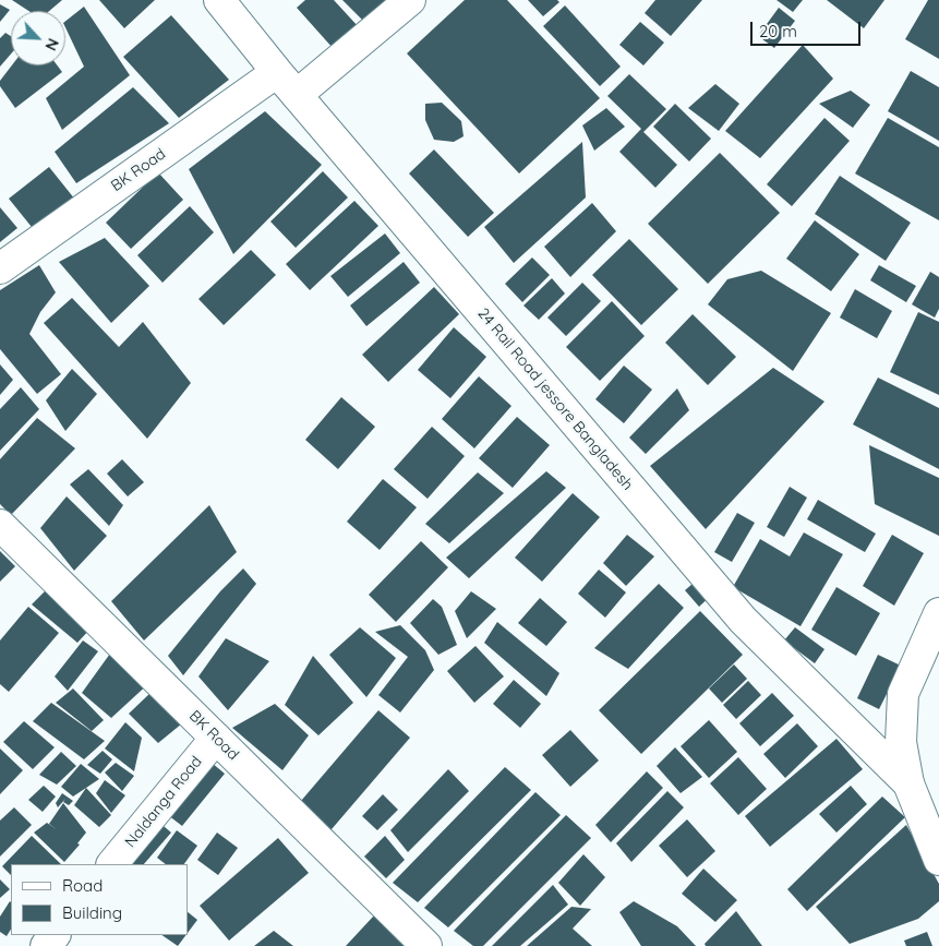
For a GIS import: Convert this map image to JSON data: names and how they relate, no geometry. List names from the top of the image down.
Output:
{
  "streets": {
    "main road": ["BK Road", "24 Rail Road jessore Bangladesh", "Naldanga Road"]
  },
  "crossings": [
    ["BK Road", "24 Rail Road jessore Bangladesh"],
    ["BK Road", "Naldanga Road"]
  ],
  "legend": ["Road", "Building"],
  "scale_bar": "20 m",
  "north": "bottom right"
}
